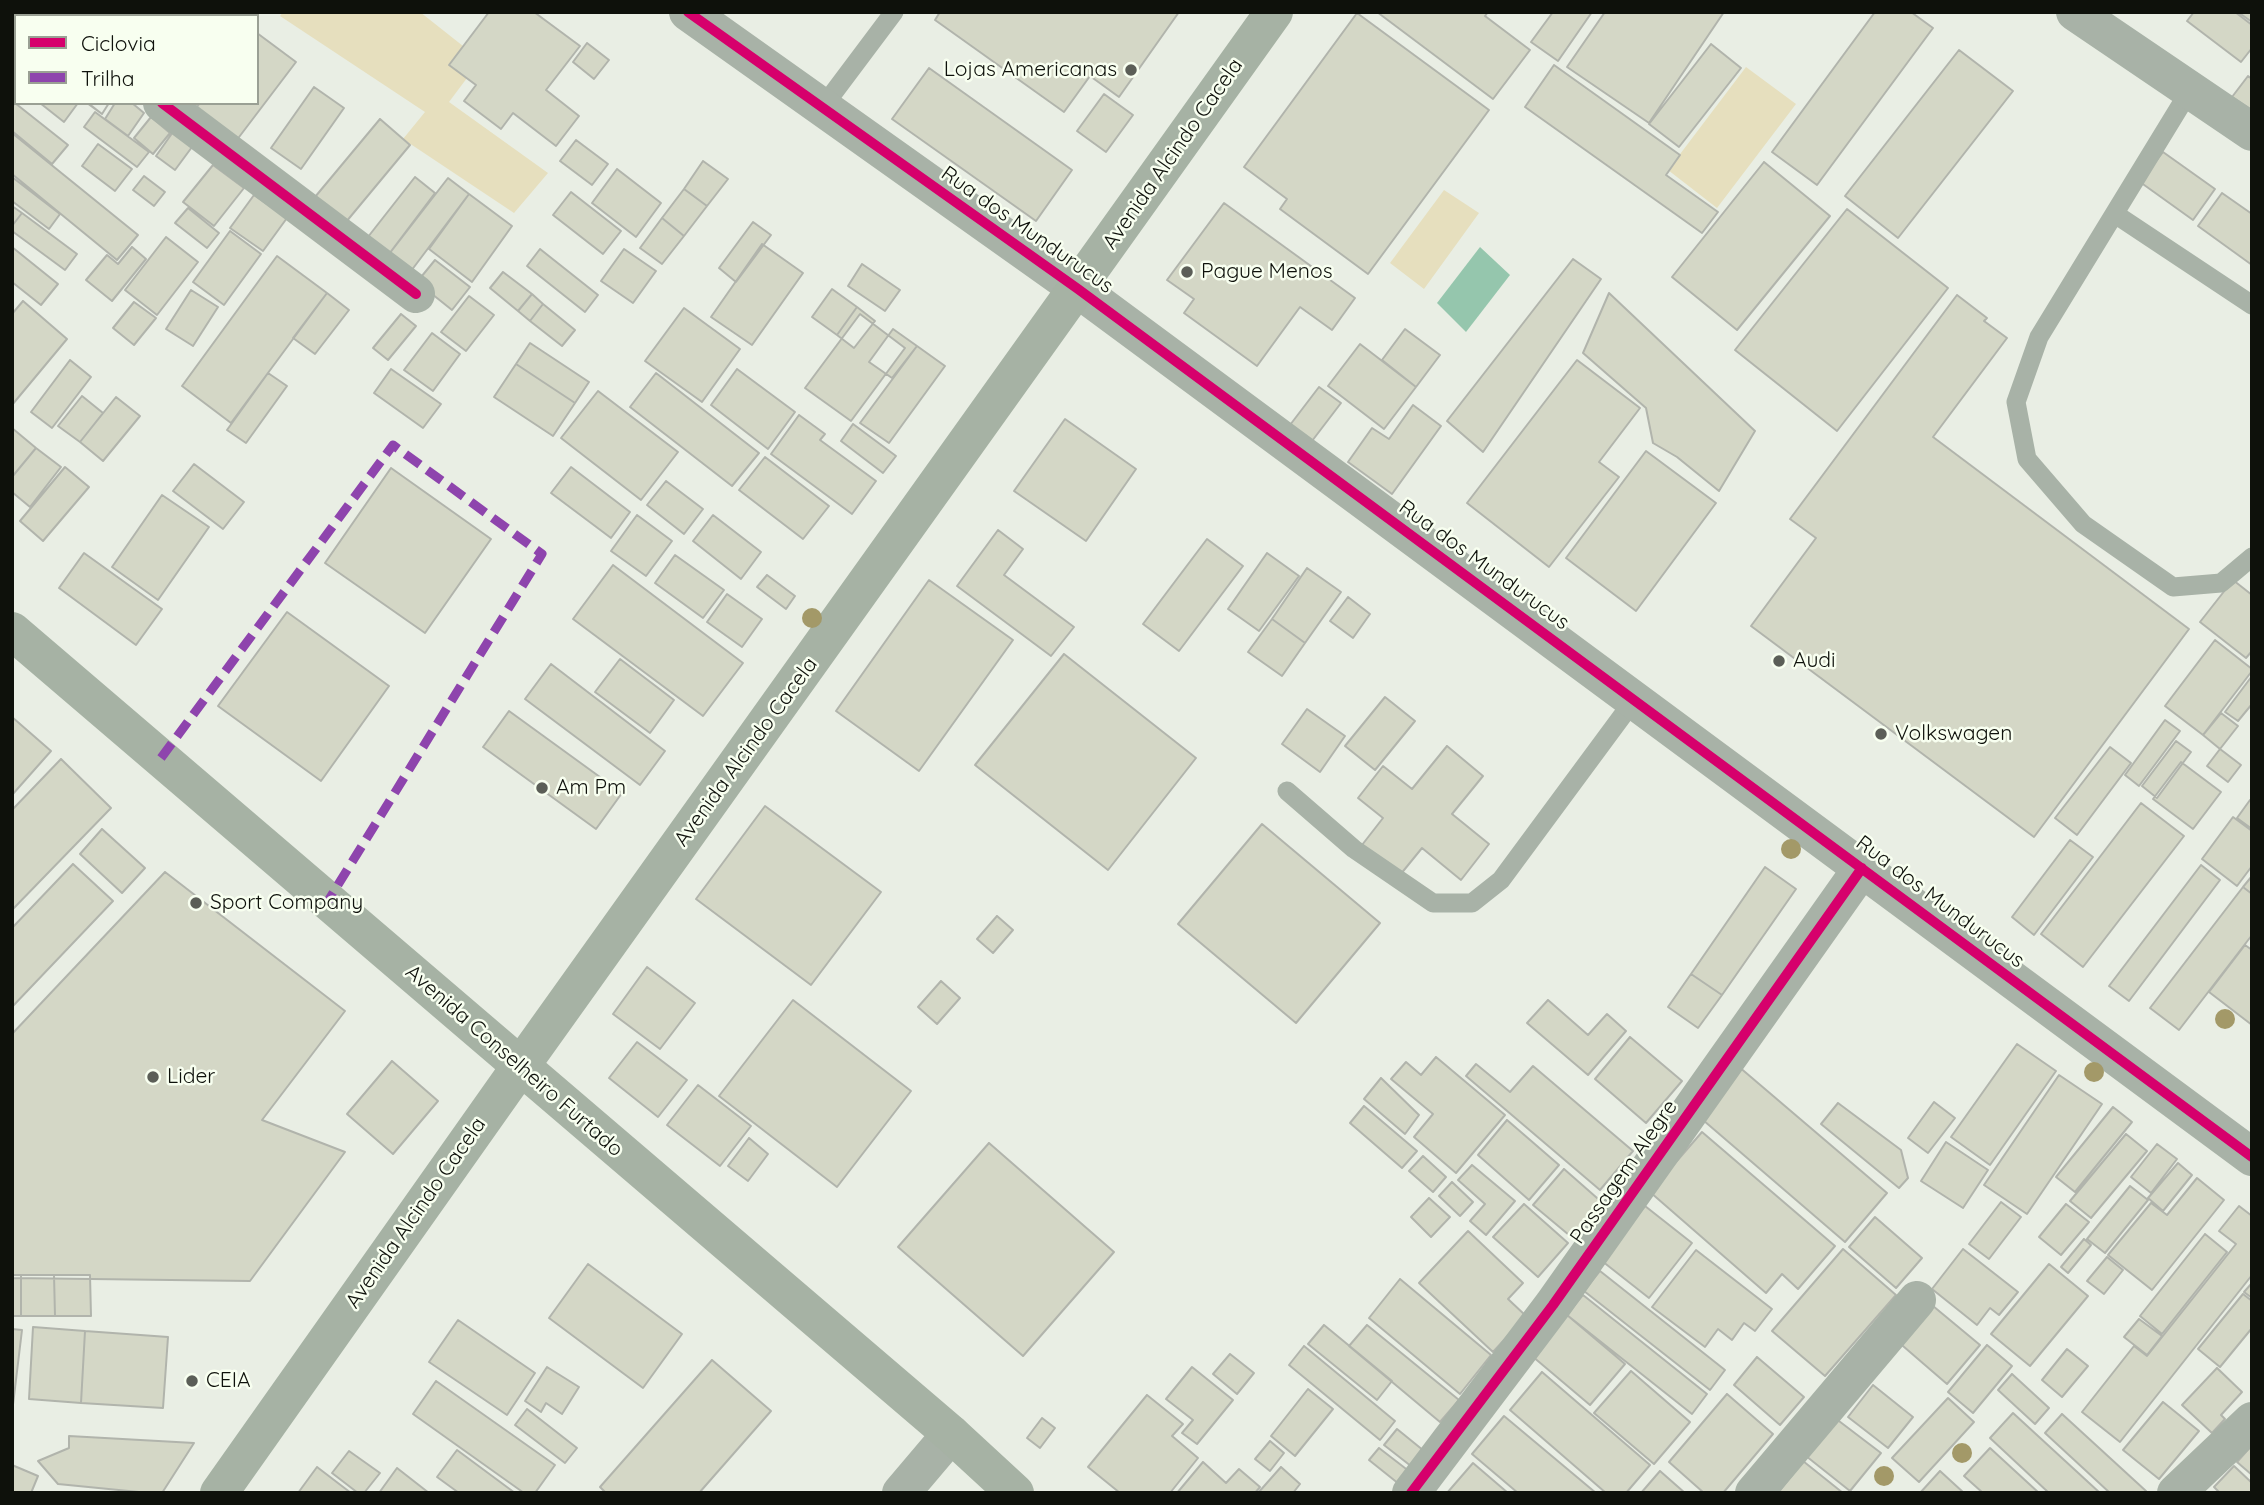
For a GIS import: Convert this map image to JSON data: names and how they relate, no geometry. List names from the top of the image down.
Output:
{
  "streets": {
    "main road": ["Avenida Alcindo Cacela", "Avenida Conselheiro Furtado"],
    "street": ["Rua dos Mundurucus", "Passagem Alegre"]
  },
  "crossings": [
    ["Avenida Alcindo Cacela", "Rua dos Mundurucus"],
    ["Avenida Alcindo Cacela", "Avenida Conselheiro Furtado"],
    ["Rua dos Mundurucus", "Passagem Alegre"]
  ],
  "places": [
    "Lojas Americanas",
    "Pague Menos",
    "Audi",
    "Volkswagen",
    "Am Pm",
    "Sport Company",
    "Lider",
    "CEIA"
  ],
  "legend": ["Ciclovia", "Trilha"]
}
